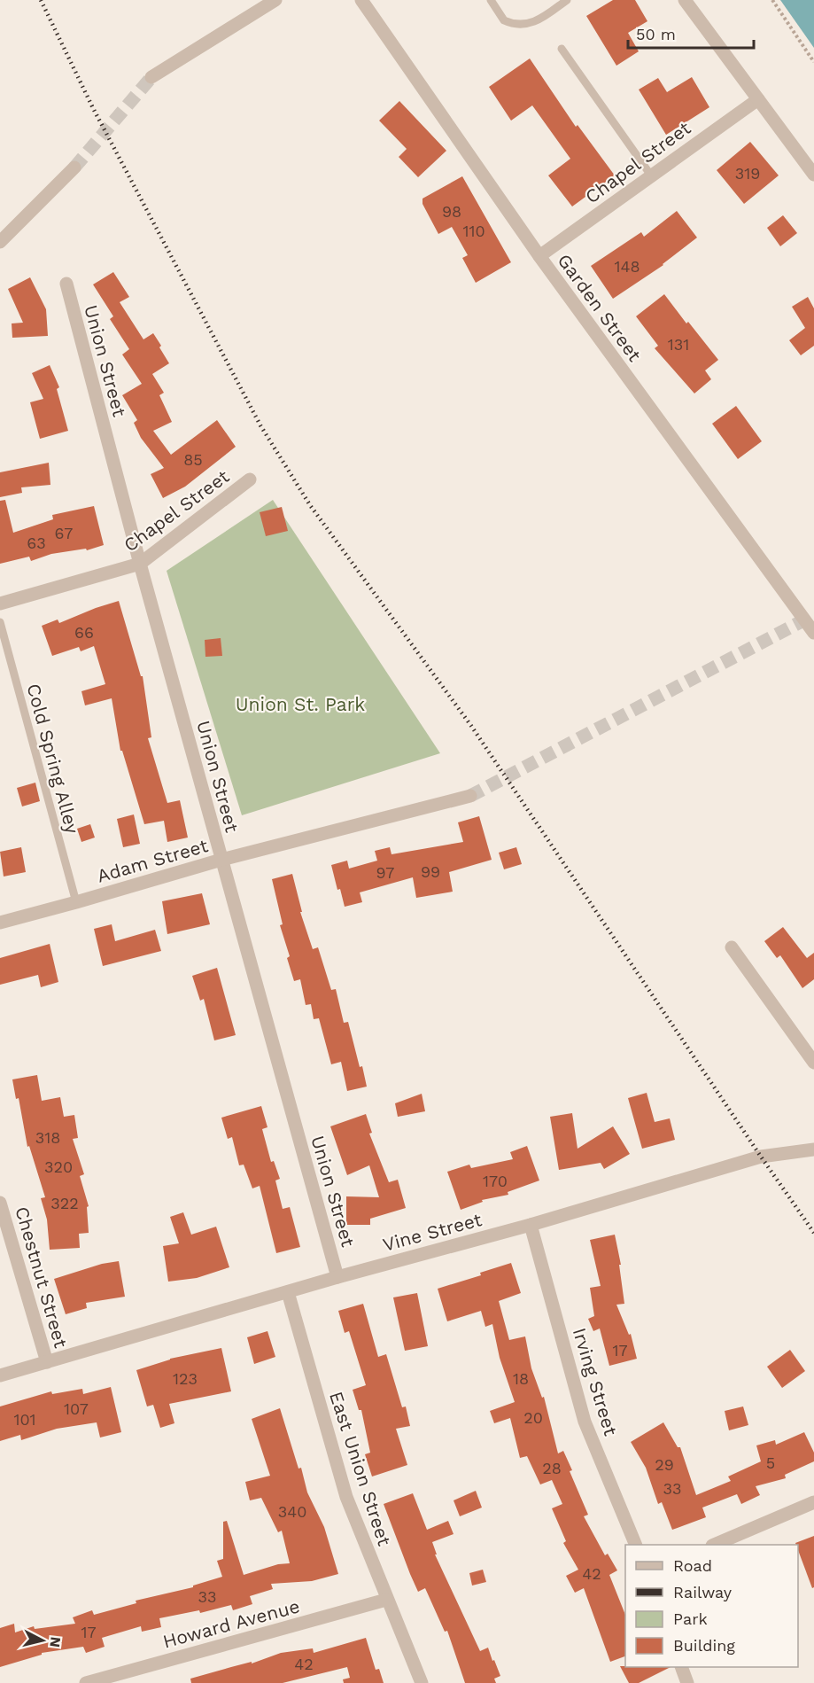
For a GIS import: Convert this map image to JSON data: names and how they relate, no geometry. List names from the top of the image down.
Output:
{
  "streets": {
    "street": [
      "Chapel Street",
      "Garden Street",
      "Union Street",
      "Adam Street",
      "Vine Street",
      "Chestnut Street",
      "Irving Street",
      "East Union Street",
      "Howard Avenue"
    ],
    "lane": ["Cold Spring Alley"]
  },
  "crossings": [
    ["Chapel Street", "Garden Street"],
    ["Chapel Street", "Union Street"],
    ["Union Street", "Adam Street"],
    ["Union Street", "Vine Street"],
    ["Cold Spring Alley", "Adam Street"],
    ["Vine Street", "Chestnut Street"],
    ["Vine Street", "Irving Street"],
    ["Vine Street", "East Union Street"],
    ["East Union Street", "Howard Avenue"]
  ],
  "parks": ["Union St. Park"],
  "house_numbers": [
    "319",
    "98",
    "110",
    "148",
    "131",
    "85",
    "67",
    "63",
    "66",
    "99",
    "97",
    "318",
    "320",
    "170",
    "322",
    "17",
    "123",
    "18",
    "107",
    "20",
    "101",
    "5",
    "29",
    "28",
    "33",
    "340",
    "42",
    "33",
    "17",
    "42"
  ],
  "legend": [
    "Road",
    "Railway",
    "Park",
    "Building"
  ],
  "scale_bar": "50 m",
  "north": "right"
}
